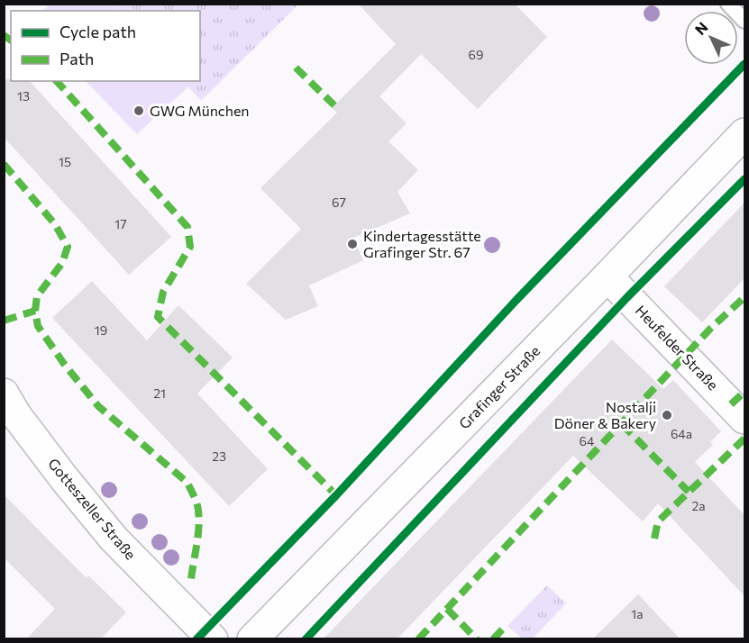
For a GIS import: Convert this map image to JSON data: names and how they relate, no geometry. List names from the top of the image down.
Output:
{
  "streets": {
    "street": ["Heufelder Straße", "Grafinger Straße", "Gotteszeller Straße"]
  },
  "crossings": [
    ["Heufelder Straße", "Grafinger Straße"]
  ],
  "places": ["GWG München", "Kindertagesstätte Grafinger Str. 67", "Nostalji Döner & Bakery"],
  "house_numbers": [
    "69",
    "13",
    "15",
    "67",
    "17",
    "19",
    "21",
    "64a",
    "64",
    "23",
    "2a",
    "1a"
  ],
  "legend": ["Cycle path", "Path"],
  "north": "top left"
}
